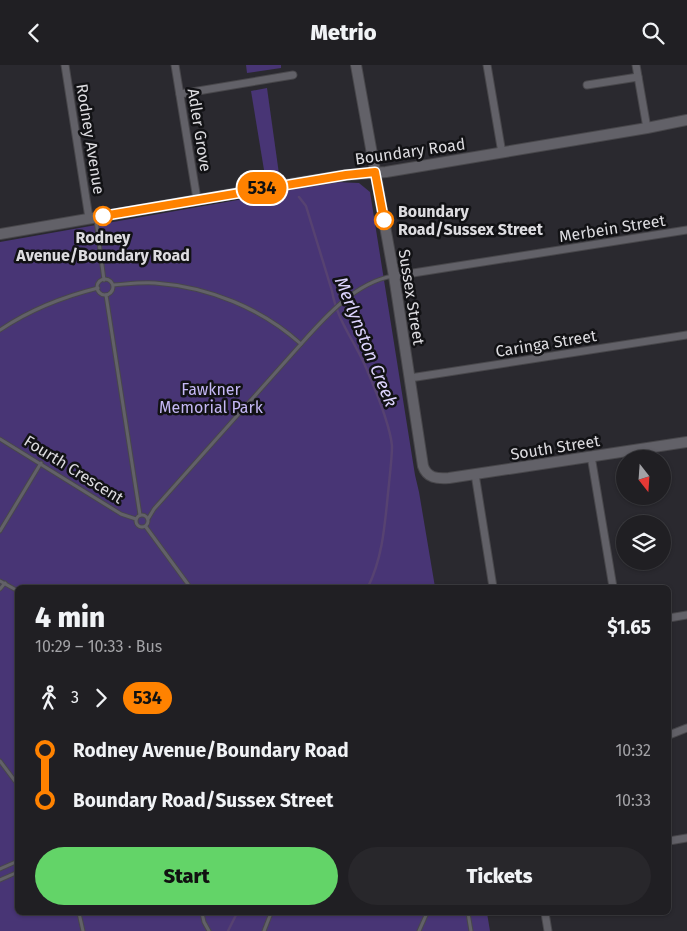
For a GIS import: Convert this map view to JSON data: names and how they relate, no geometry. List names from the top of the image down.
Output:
{
  "streets": {
    "main road": ["Boundary Road", "Sussex Street", "South Street"],
    "street": [
      "Adler Grove",
      "Rodney Avenue",
      "Merbein Street",
      "Caringa Street"
    ],
    "lane": ["Fourth Crescent"]
  },
  "crossings": [
    ["Adler Grove", "Boundary Road"],
    ["Rodney Avenue", "Boundary Road"],
    ["Boundary Road", "Sussex Street"],
    ["Merbein Street", "Sussex Street"],
    ["Sussex Street", "Caringa Street"],
    ["Sussex Street", "South Street"]
  ],
  "water": ["Merlynston Creek"],
  "parks": ["Fawkner Memorial Park"],
  "places": ["Rodney Avenue/Boundary Road", "Boundary Road/Sussex Street"],
  "lines": ["bus line 534"],
  "north": "bottom",
  "page": {
    "header": "Metrio",
    "on_map": "534",
    "heading": ["4 min", "10:29 – 10:33 · Bus", "$1.65"],
    "legs": ["3", "534"],
    "list": [
      {
        "name": "Rodney Avenue/Boundary Road",
        "value": "10:32"
      },
      {
        "name": "Boundary Road/Sussex Street",
        "value": "10:33"
      }
    ],
    "buttons": ["Start", "Tickets"]
  }
}
